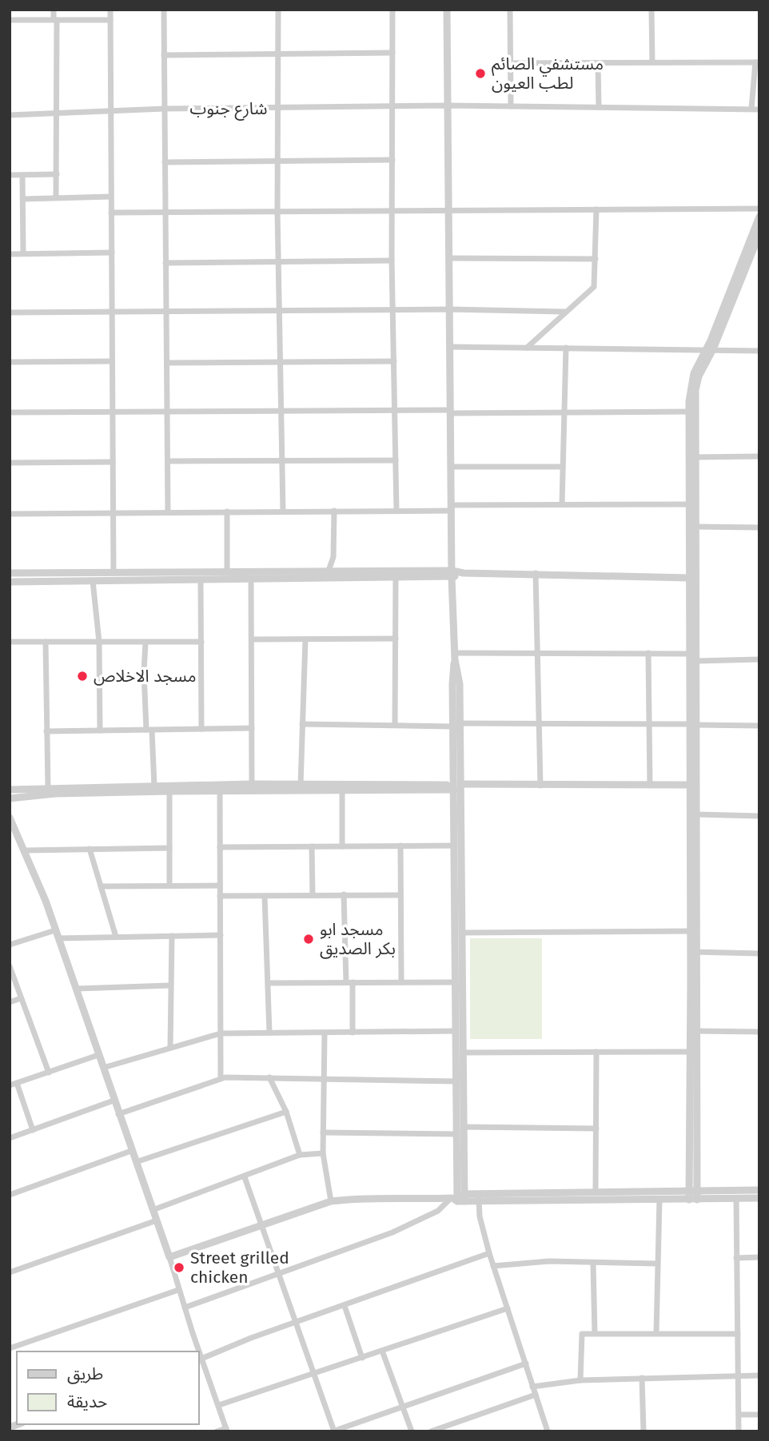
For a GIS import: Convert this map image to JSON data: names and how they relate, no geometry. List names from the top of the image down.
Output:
{
  "streets": {
    "street": ["شارع جنوب"]
  },
  "places": [
    "مستشفي الصائم لطب العيون",
    "مسجد الاخلاص",
    "مسجد ابو بكر الصديق",
    "Street grilled chicken"
  ],
  "legend": ["طريق", "حديقة"]
}
